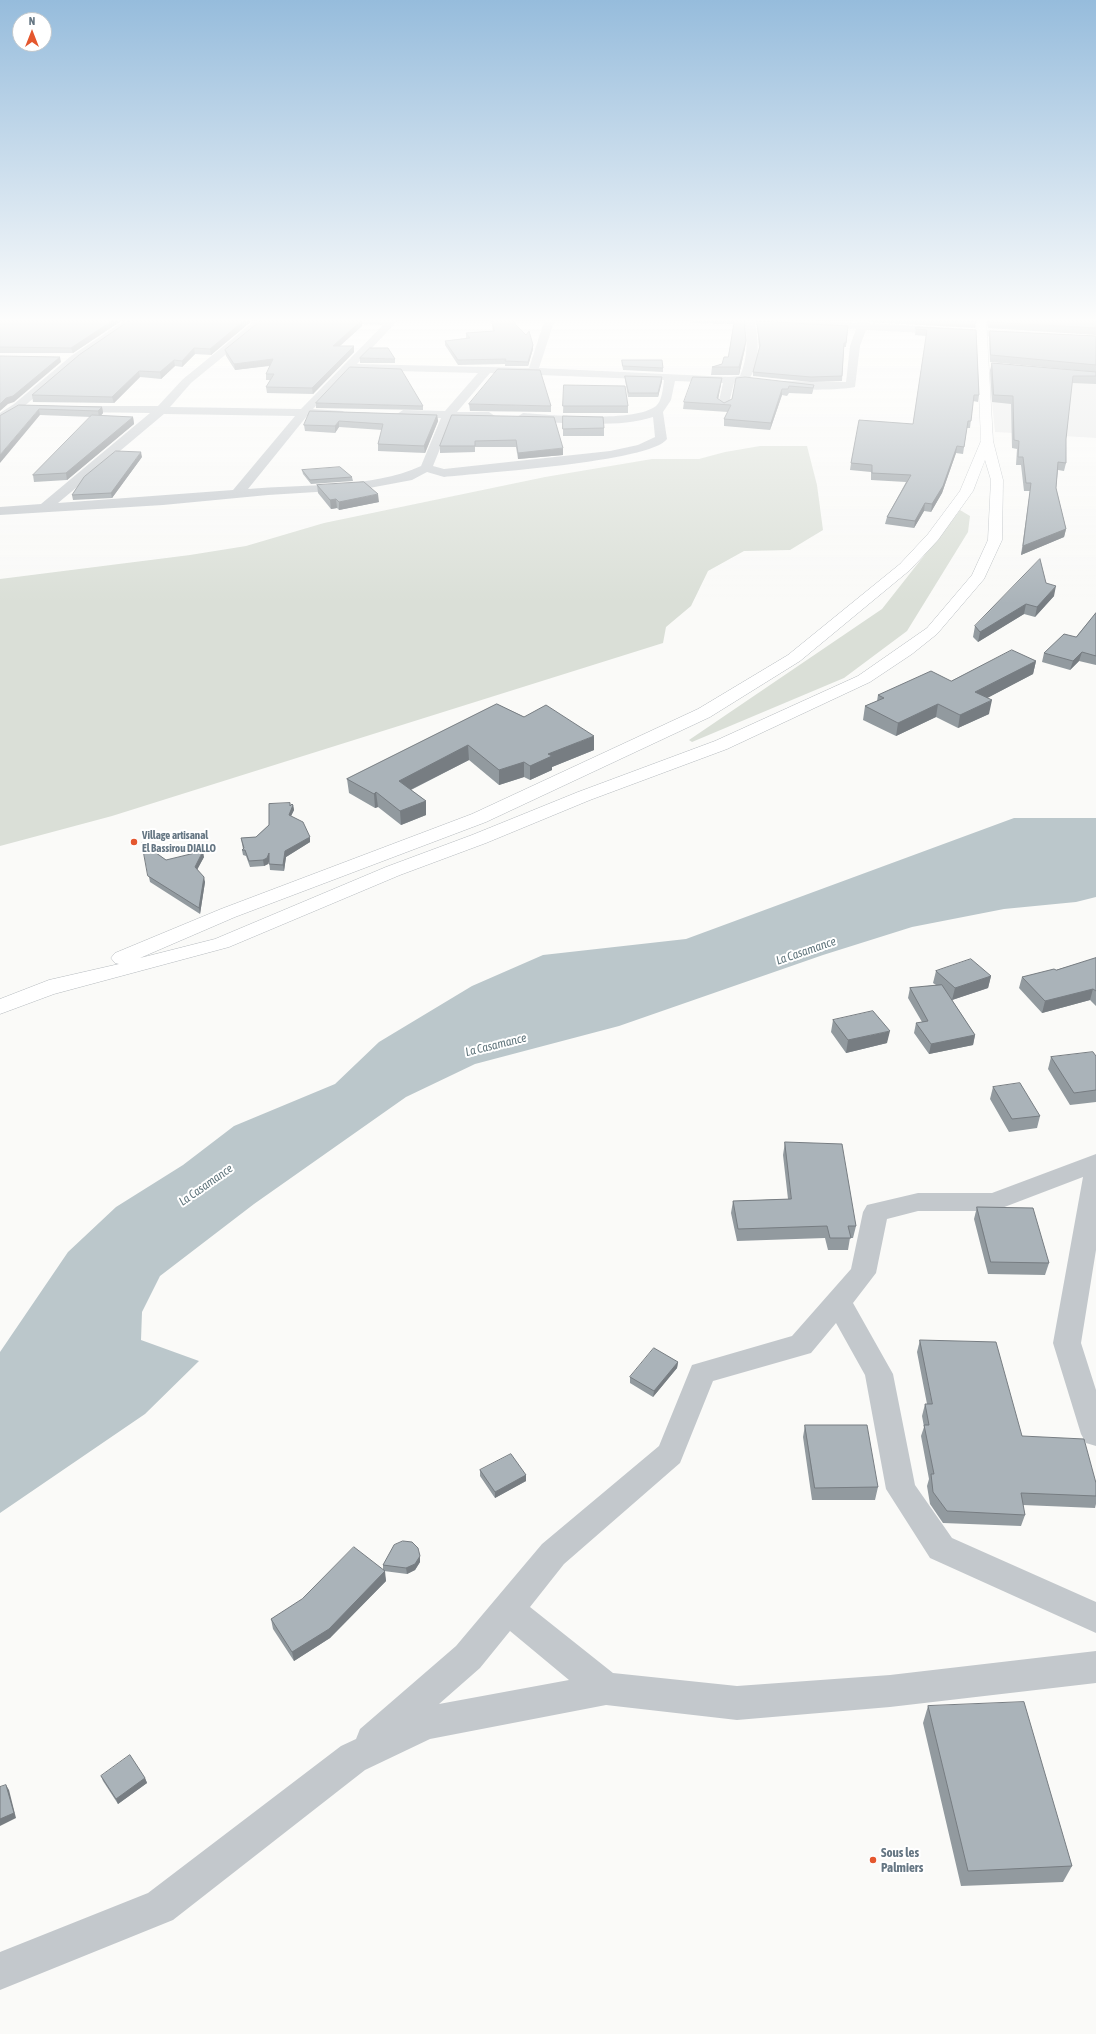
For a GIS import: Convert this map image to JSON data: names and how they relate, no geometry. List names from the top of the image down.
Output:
{
  "water": ["La Casamance"],
  "places": ["Village artisanal El Bassirou DIALLO", "Sous les Palmiers"],
  "north": "top"
}
